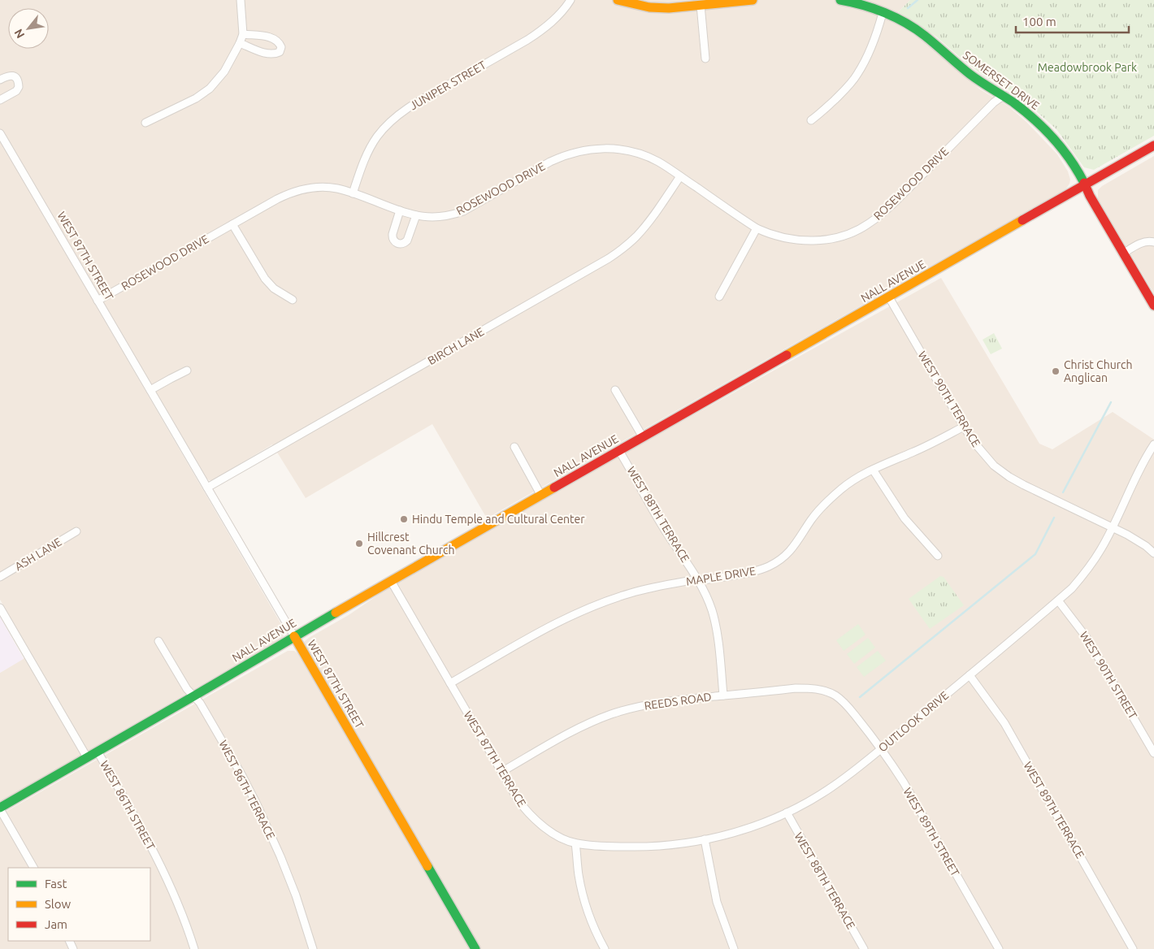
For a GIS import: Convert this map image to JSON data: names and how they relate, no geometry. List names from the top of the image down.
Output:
{
  "streets": {
    "main road": ["SOMERSET DRIVE", "WEST 87TH STREET", "NALL AVENUE"],
    "street": [
      "JUNIPER STREET",
      "ROSEWOOD DRIVE",
      "BIRCH LANE",
      "WEST 90TH TERRACE",
      "WEST 88TH TERRACE",
      "ASH LANE",
      "MAPLE DRIVE",
      "WEST 90TH STREET",
      "REEDS ROAD",
      "OUTLOOK DRIVE",
      "WEST 87TH TERRACE",
      "WEST 86TH TERRACE",
      "WEST 86TH STREET",
      "WEST 89TH TERRACE",
      "WEST 89TH STREET"
    ]
  },
  "crossings": [
    ["SOMERSET DRIVE", "ROSEWOOD DRIVE"],
    ["SOMERSET DRIVE", "NALL AVENUE"],
    ["JUNIPER STREET", "ROSEWOOD DRIVE"],
    ["ROSEWOOD DRIVE", "WEST 87TH STREET"],
    ["ROSEWOOD DRIVE", "BIRCH LANE"],
    ["WEST 87TH STREET", "NALL AVENUE"],
    ["WEST 87TH STREET", "BIRCH LANE"],
    ["NALL AVENUE", "WEST 90TH TERRACE"],
    ["NALL AVENUE", "WEST 88TH TERRACE"],
    ["NALL AVENUE", "WEST 87TH TERRACE"],
    ["NALL AVENUE", "WEST 86TH TERRACE"],
    ["NALL AVENUE", "WEST 86TH STREET"],
    ["WEST 90TH TERRACE", "MAPLE DRIVE"],
    ["WEST 90TH TERRACE", "OUTLOOK DRIVE"],
    ["WEST 88TH TERRACE", "MAPLE DRIVE"],
    ["WEST 88TH TERRACE", "REEDS ROAD"],
    ["WEST 88TH TERRACE", "OUTLOOK DRIVE"],
    ["MAPLE DRIVE", "WEST 87TH TERRACE"],
    ["WEST 90TH STREET", "OUTLOOK DRIVE"],
    ["REEDS ROAD", "WEST 87TH TERRACE"],
    ["REEDS ROAD", "WEST 89TH STREET"],
    ["OUTLOOK DRIVE", "WEST 87TH TERRACE"],
    ["OUTLOOK DRIVE", "WEST 89TH TERRACE"],
    ["OUTLOOK DRIVE", "WEST 89TH STREET"]
  ],
  "parks": ["Meadowbrook Park"],
  "places": ["Christ Church Anglican", "Hindu Temple and Cultural Center", "Hillcrest Covenant Church"],
  "legend": ["Fast", "Slow", "Jam"],
  "scale_bar": "100 m",
  "north": "bottom left"
}
